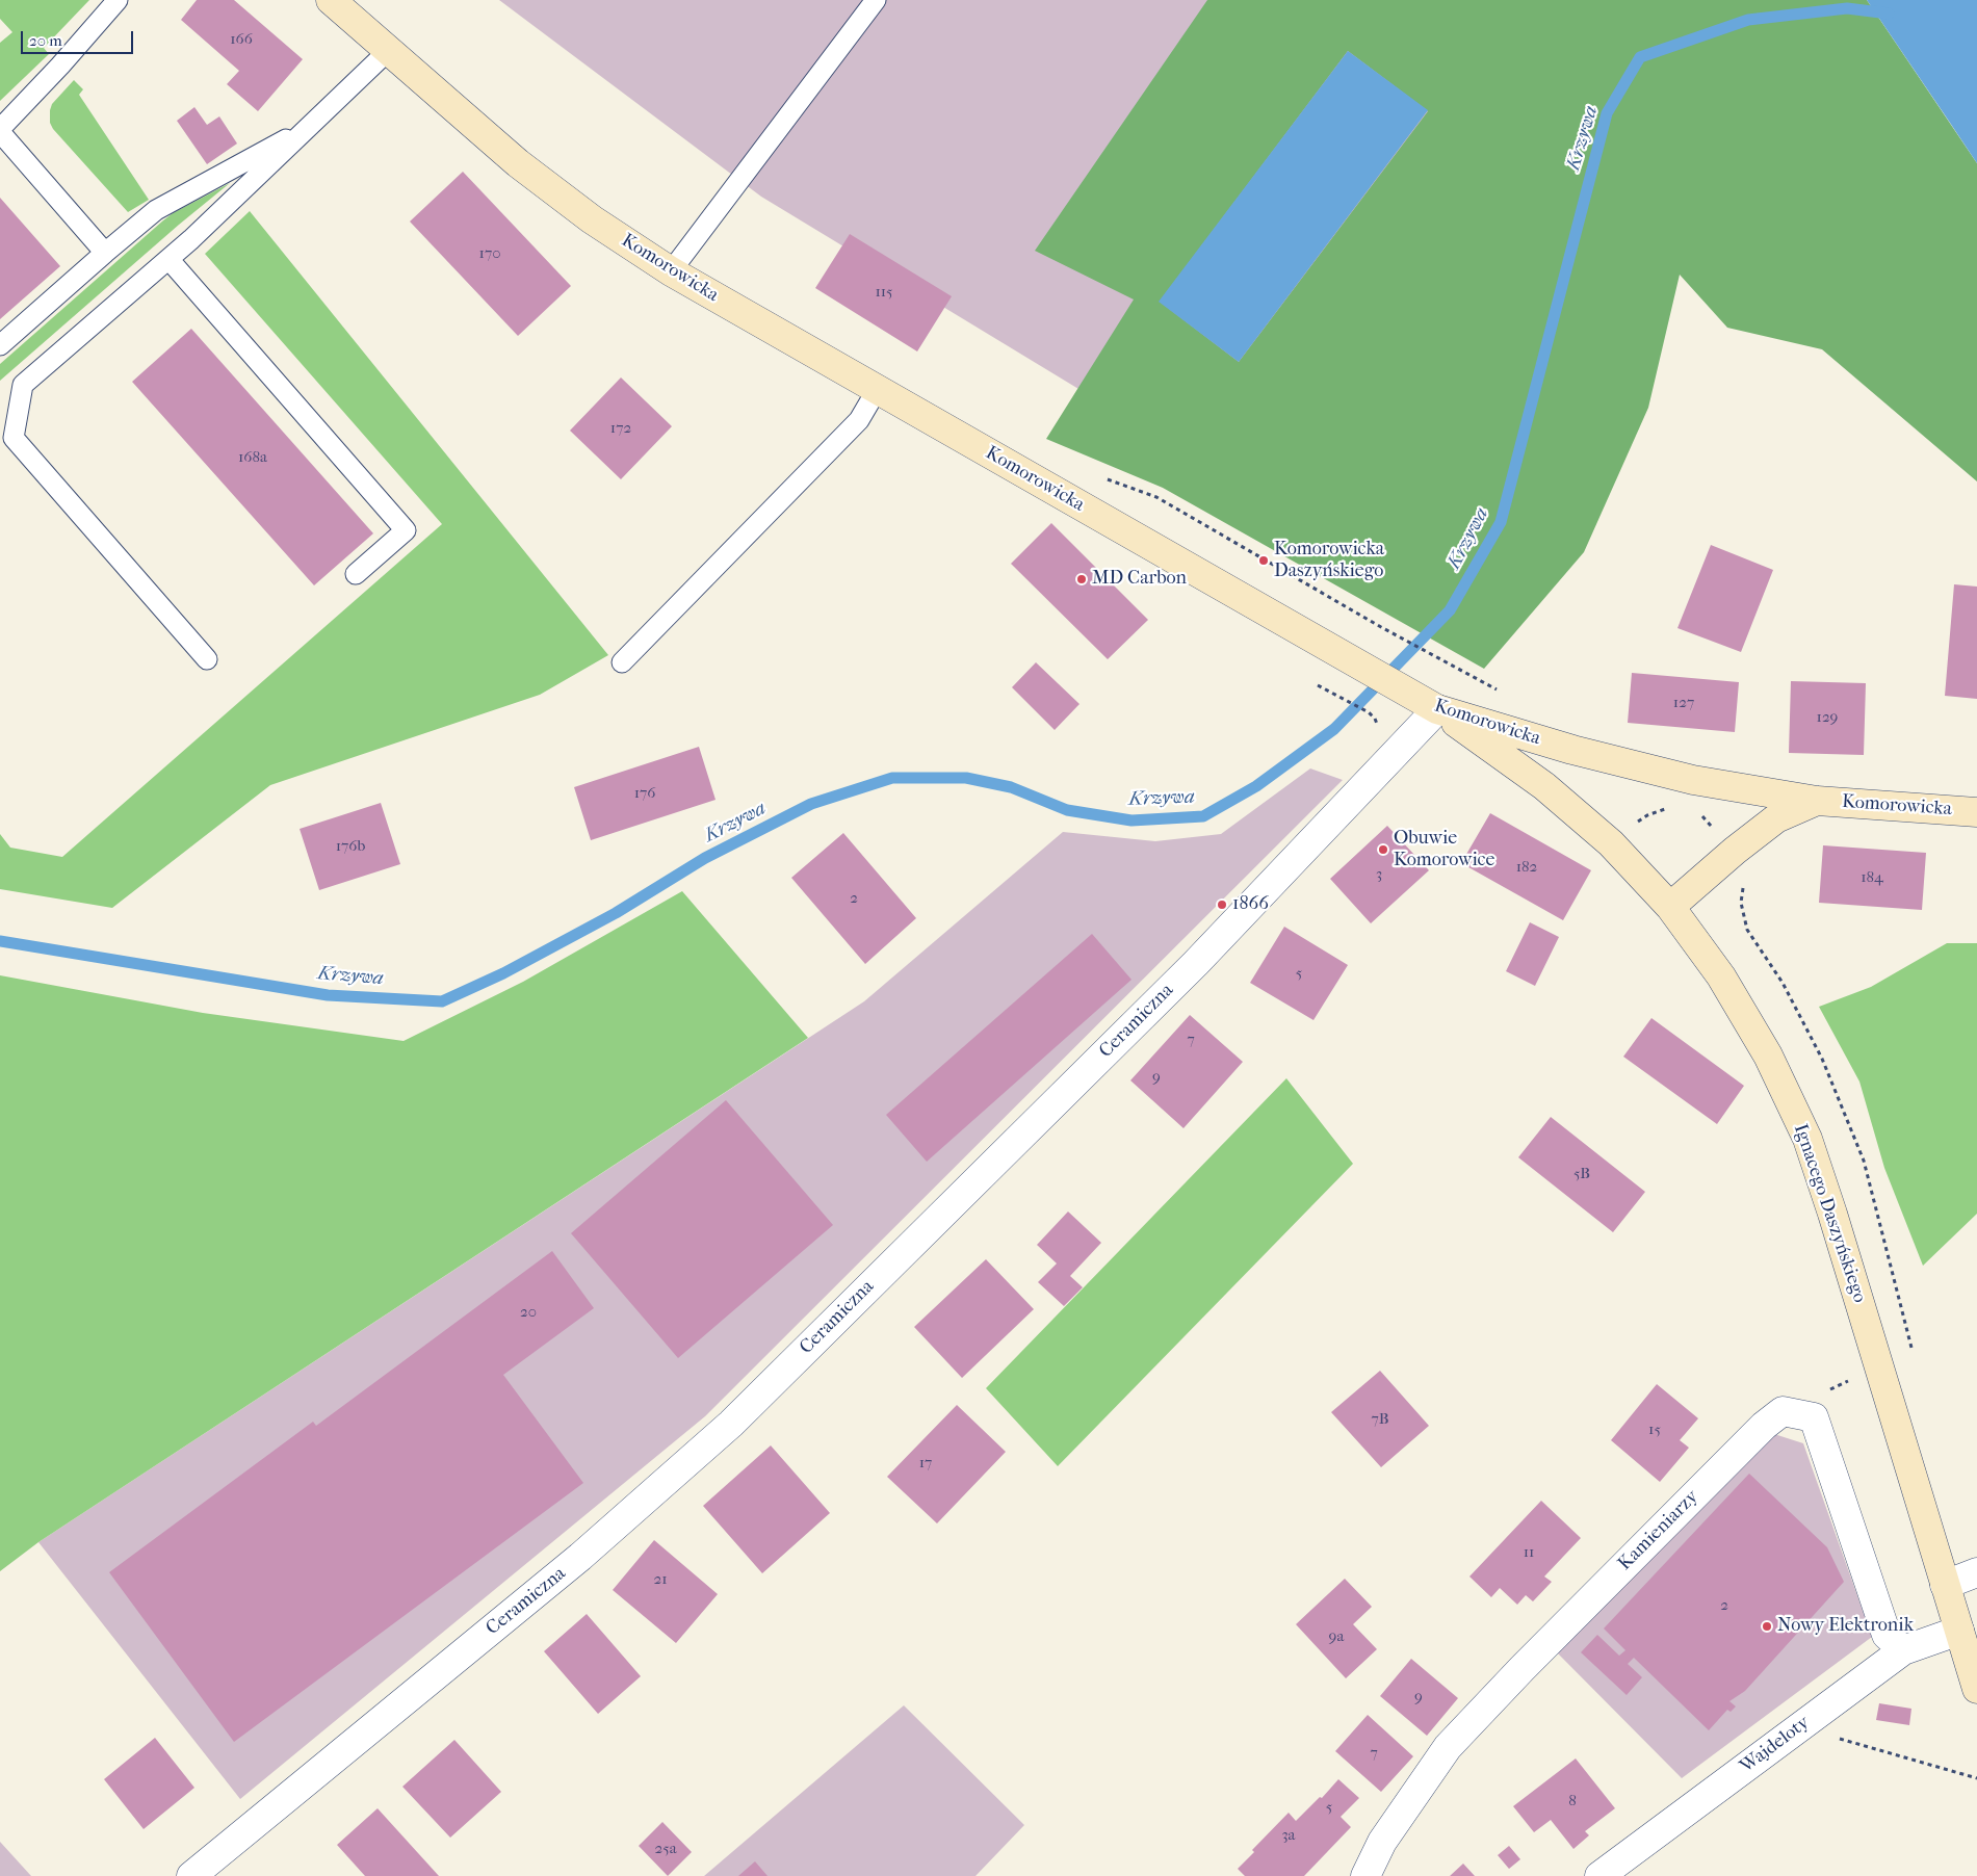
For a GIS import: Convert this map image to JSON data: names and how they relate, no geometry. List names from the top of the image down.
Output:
{
  "streets": {
    "street": [
      "Komorowicka",
      "Ceramiczna",
      "Ignacego Daszyńskiego",
      "Kamieniarzy",
      "Wajdeloty"
    ]
  },
  "crossings": [
    ["Komorowicka", "Ceramiczna"],
    ["Komorowicka", "Ignacego Daszyńskiego"],
    ["Ceramiczna", "Ignacego Daszyńskiego"],
    ["Ignacego Daszyńskiego", "Wajdeloty"],
    ["Kamieniarzy", "Wajdeloty"]
  ],
  "water": ["Krzywa"],
  "places": [
    "Komorowicka Daszyńskiego",
    "MD Carbon",
    "Obuwie Komorowice",
    "1866",
    "Nowy Elektronik"
  ],
  "house_numbers": [
    "166",
    "170",
    "115",
    "172",
    "168a",
    "127",
    "129",
    "176",
    "176b",
    "182",
    "3",
    "184",
    "2",
    "5",
    "7",
    "9",
    "5B",
    "20",
    "7B",
    "15",
    "17",
    "11",
    "21",
    "2",
    "9a",
    "9",
    "7",
    "8",
    "5",
    "3a",
    "25a"
  ],
  "scale_bar": "20 m"
}
